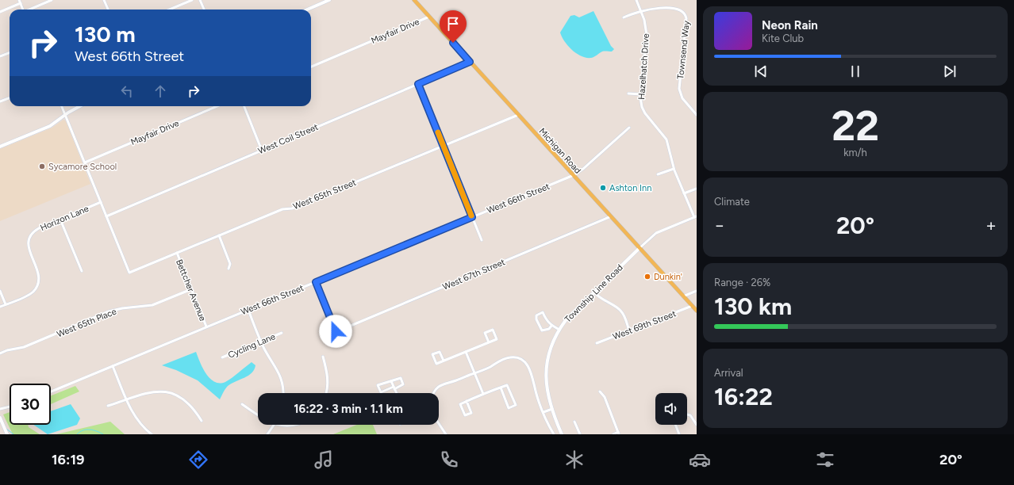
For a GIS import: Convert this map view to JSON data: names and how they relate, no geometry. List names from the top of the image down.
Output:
{
  "streets": {
    "main road": ["Michigan Road", "Township Line Road"],
    "street": [
      "Mayfair Drive",
      "Townsend Way",
      "Hazelhatch Drive",
      "West Coil Street",
      "West 65th Street",
      "West 66th Street",
      "Horizon Lane",
      "West 67th Street",
      "Bettcher Avenue",
      "West 65th Place",
      "West 69th Street",
      "Cycling Lane"
    ]
  },
  "crossings": [
    ["Mayfair Drive", "Michigan Road"],
    ["West Coil Street", "Michigan Road"],
    ["West Coil Street", "West 65th Street"],
    ["Michigan Road", "West 65th Street"],
    ["Michigan Road", "West 66th Street"],
    ["Michigan Road", "West 67th Street"],
    ["Michigan Road", "Township Line Road"],
    ["Michigan Road", "West 69th Street"],
    ["West 65th Street", "Bettcher Avenue"],
    ["West 66th Street", "West 67th Street"],
    ["West 66th Street", "Bettcher Avenue"],
    ["Bettcher Avenue", "West 65th Place"]
  ],
  "places": ["Sycamore School", "Ashton Inn", "Dunkin'"],
  "page": {
    "turn": ["130 m", "West 66th Street"],
    "song": ["Neon Rain", "Kite Club"],
    "tile": [
      ["22", "km/h"],
      "Climate",
      ["Range · 26%", "130 km"],
      ["Arrival", "16:22"]
    ],
    "heat": ["−", "20°", "+"],
    "limit": "30",
    "trip": "16:22 · 3 min · 1.1 km",
    "tabs": ["16:19", "20°"]
  }
}
